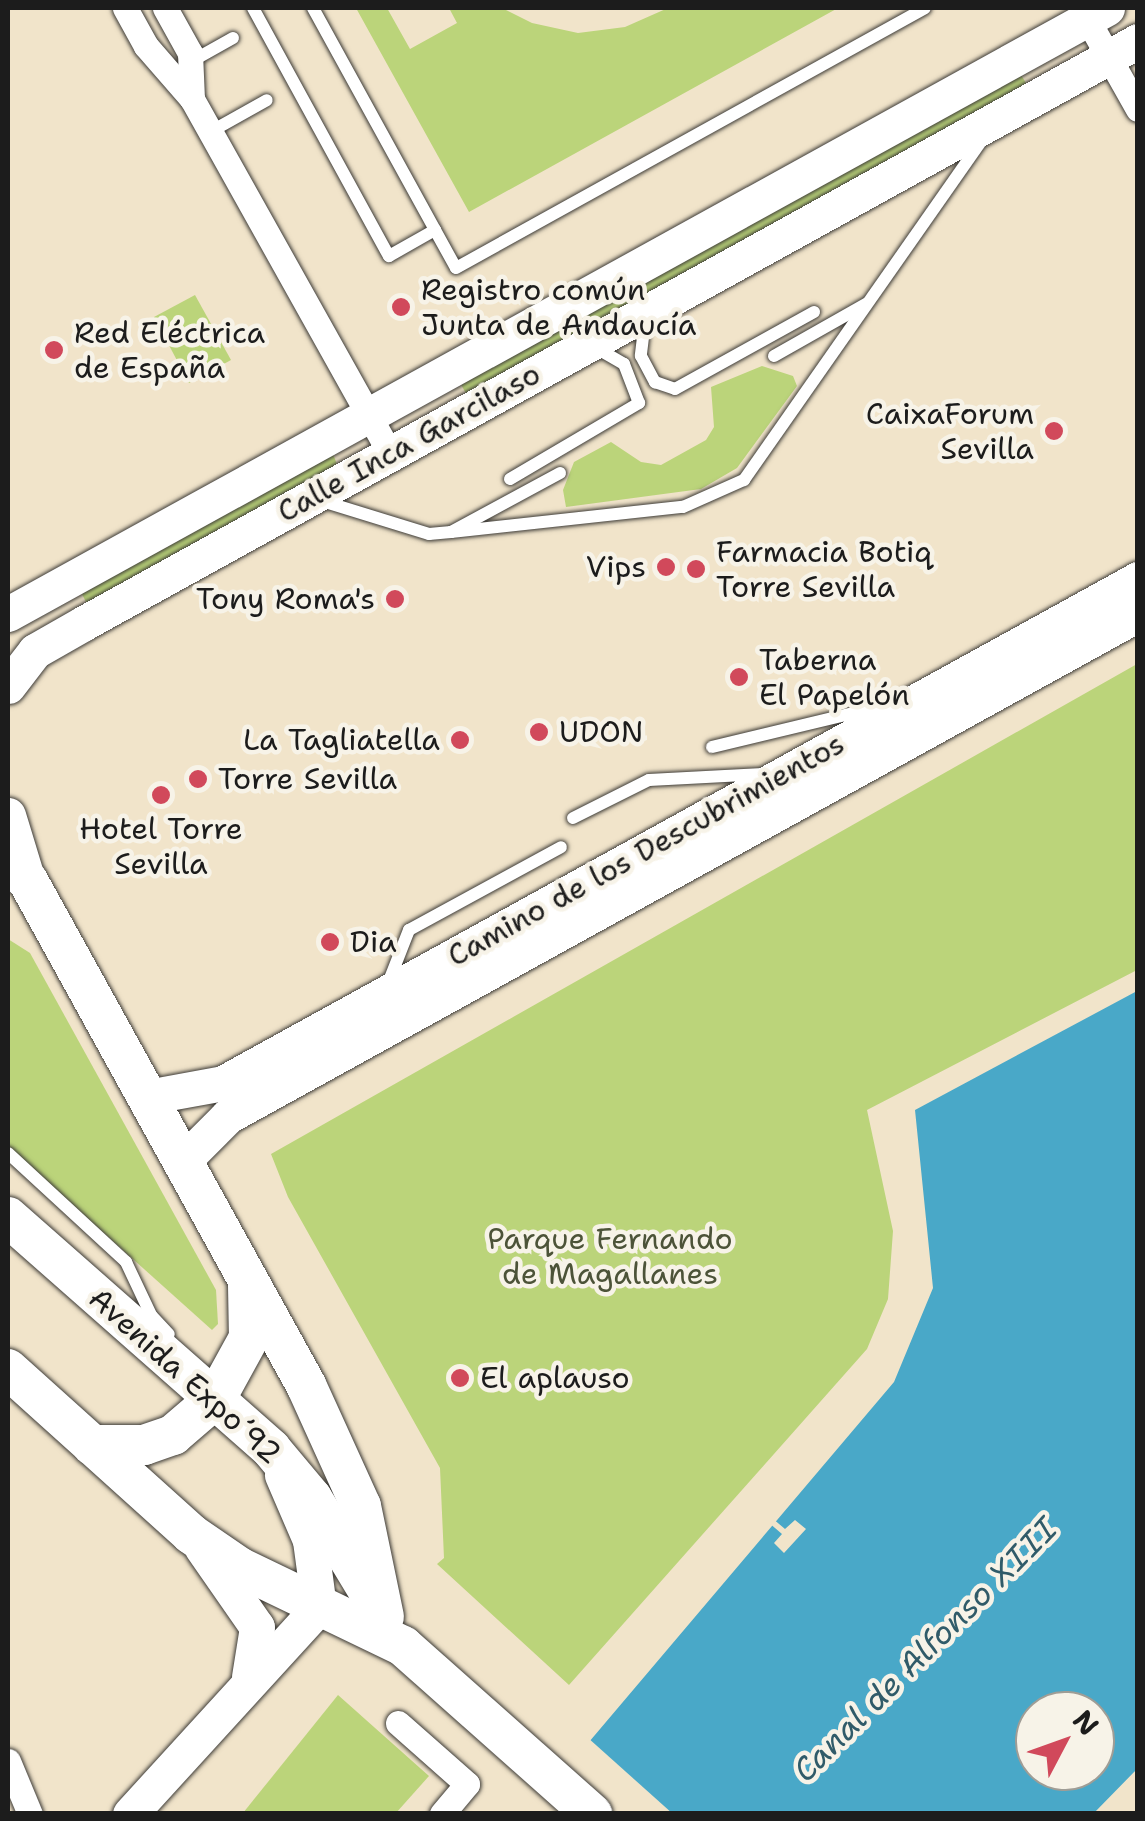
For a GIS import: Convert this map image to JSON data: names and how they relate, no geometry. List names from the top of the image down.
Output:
{
  "streets": {
    "main road": ["Avenida Expo´92"],
    "street": ["Calle Inca Garcilaso", "Camino de los Descubrimientos"]
  },
  "water": ["Canal de Alfonso XIII"],
  "parks": ["Parque Fernando de Magallanes"],
  "places": [
    "Registro común Junta de Andaucía",
    "Red Eléctrica de España",
    "CaixaForum Sevilla",
    "Vips",
    "Farmacia Botiq Torre Sevilla",
    "Tony Roma's",
    "Taberna El Papelón",
    "UDON",
    "La Tagliatella",
    "Torre Sevilla",
    "Hotel Torre Sevilla",
    "Dia",
    "El aplauso"
  ],
  "north": "top right"
}
